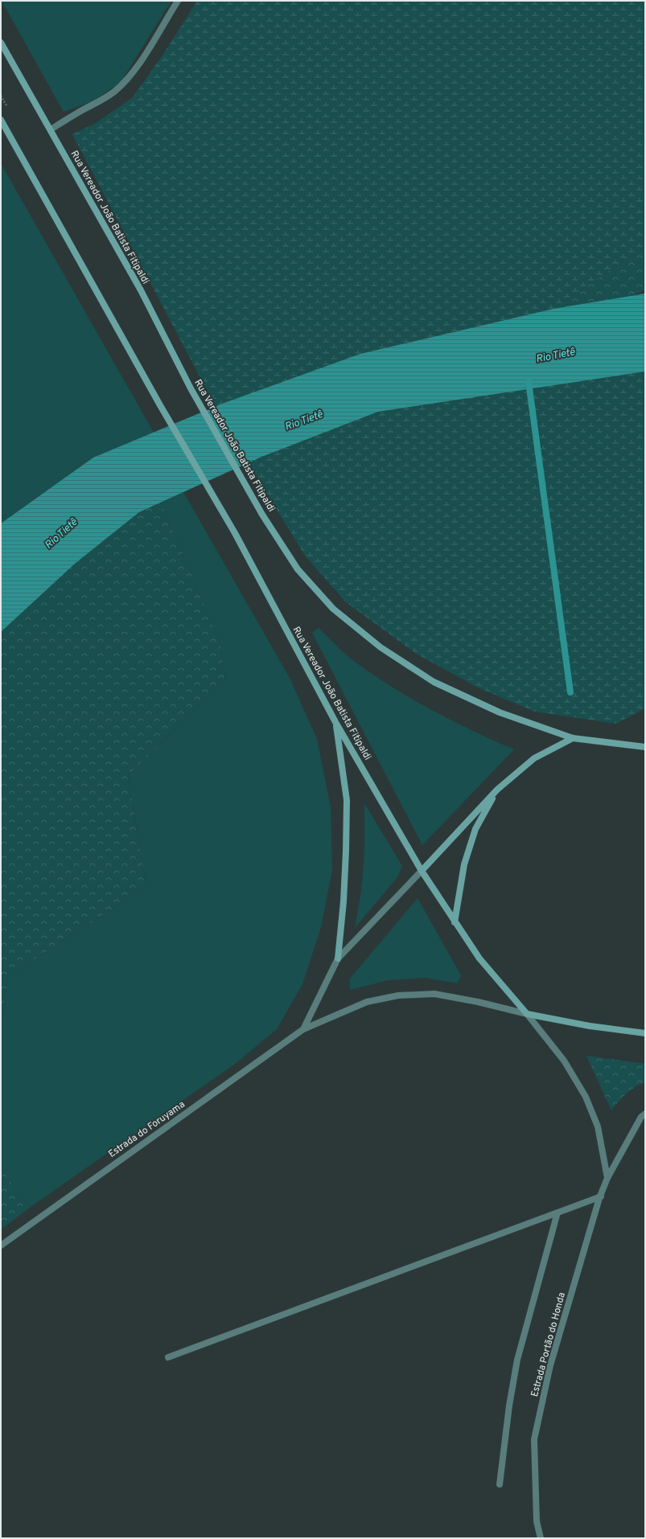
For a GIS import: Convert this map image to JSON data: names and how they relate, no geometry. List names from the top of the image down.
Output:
{
  "streets": {
    "main road": ["Rua Vereador João Batista Fitipaldi"],
    "street": ["Estrada do Foruyama", "Estrada Portão do Honda"]
  },
  "crossings": [
    ["Rua Vereador João Batista Fitipaldi", "Estrada do Foruyama"]
  ],
  "water": ["Rio Tietê"]
}
